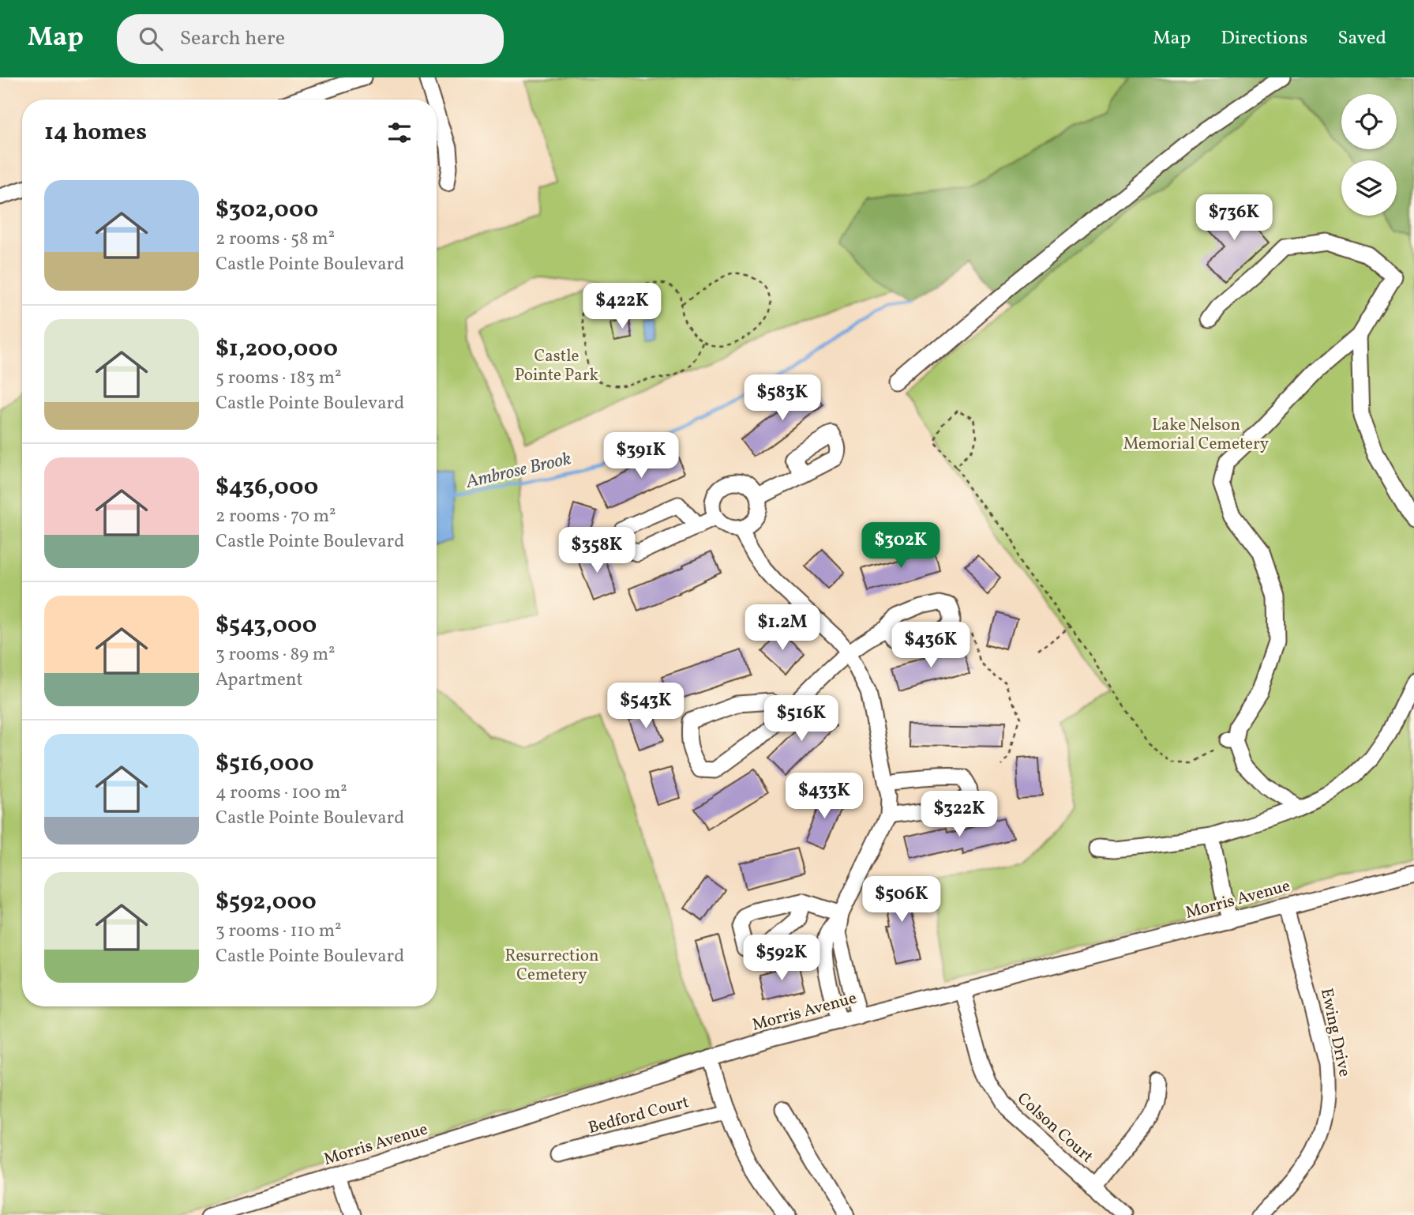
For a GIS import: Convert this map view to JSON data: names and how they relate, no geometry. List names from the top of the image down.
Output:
{
  "streets": {
    "street": [
      "Morris Avenue",
      "Ewing Drive",
      "Bedford Court",
      "Colson Court"
    ]
  },
  "crossings": [
    ["Morris Avenue", "Ewing Drive"],
    ["Morris Avenue", "Colson Court"]
  ],
  "water": ["Ambrose Brook"],
  "parks": ["Castle Pointe Park", "Lake Nelson Memorial Cemetery", "Resurrection Cemetery"],
  "page": {
    "header": "Map",
    "search": "Search here",
    "nav": ["Map", "Directions", "Saved"],
    "heading": "14 homes",
    "list": [
      {
        "name": "$302,000",
        "note": "2 rooms · 58 m² · Castle Pointe Boulevard"
      },
      {
        "name": "$1,200,000",
        "note": "5 rooms · 183 m² · Castle Pointe Boulevard"
      },
      {
        "name": "$436,000",
        "note": "2 rooms · 70 m² · Castle Pointe Boulevard"
      },
      {
        "name": "$543,000",
        "note": "3 rooms · 89 m² · Apartment"
      },
      {
        "name": "$516,000",
        "note": "4 rooms · 100 m² · Castle Pointe Boulevard"
      },
      {
        "name": "$592,000",
        "note": "3 rooms · 110 m² · Castle Pointe Boulevard"
      }
    ],
    "price": [
      "$736K",
      "$422K",
      "$583K",
      "$391K",
      "$302K",
      "$358K",
      "$1.2M",
      "$436K",
      "$543K",
      "$516K",
      "$433K",
      "$322K",
      "$506K",
      "$592K"
    ]
  }
}
